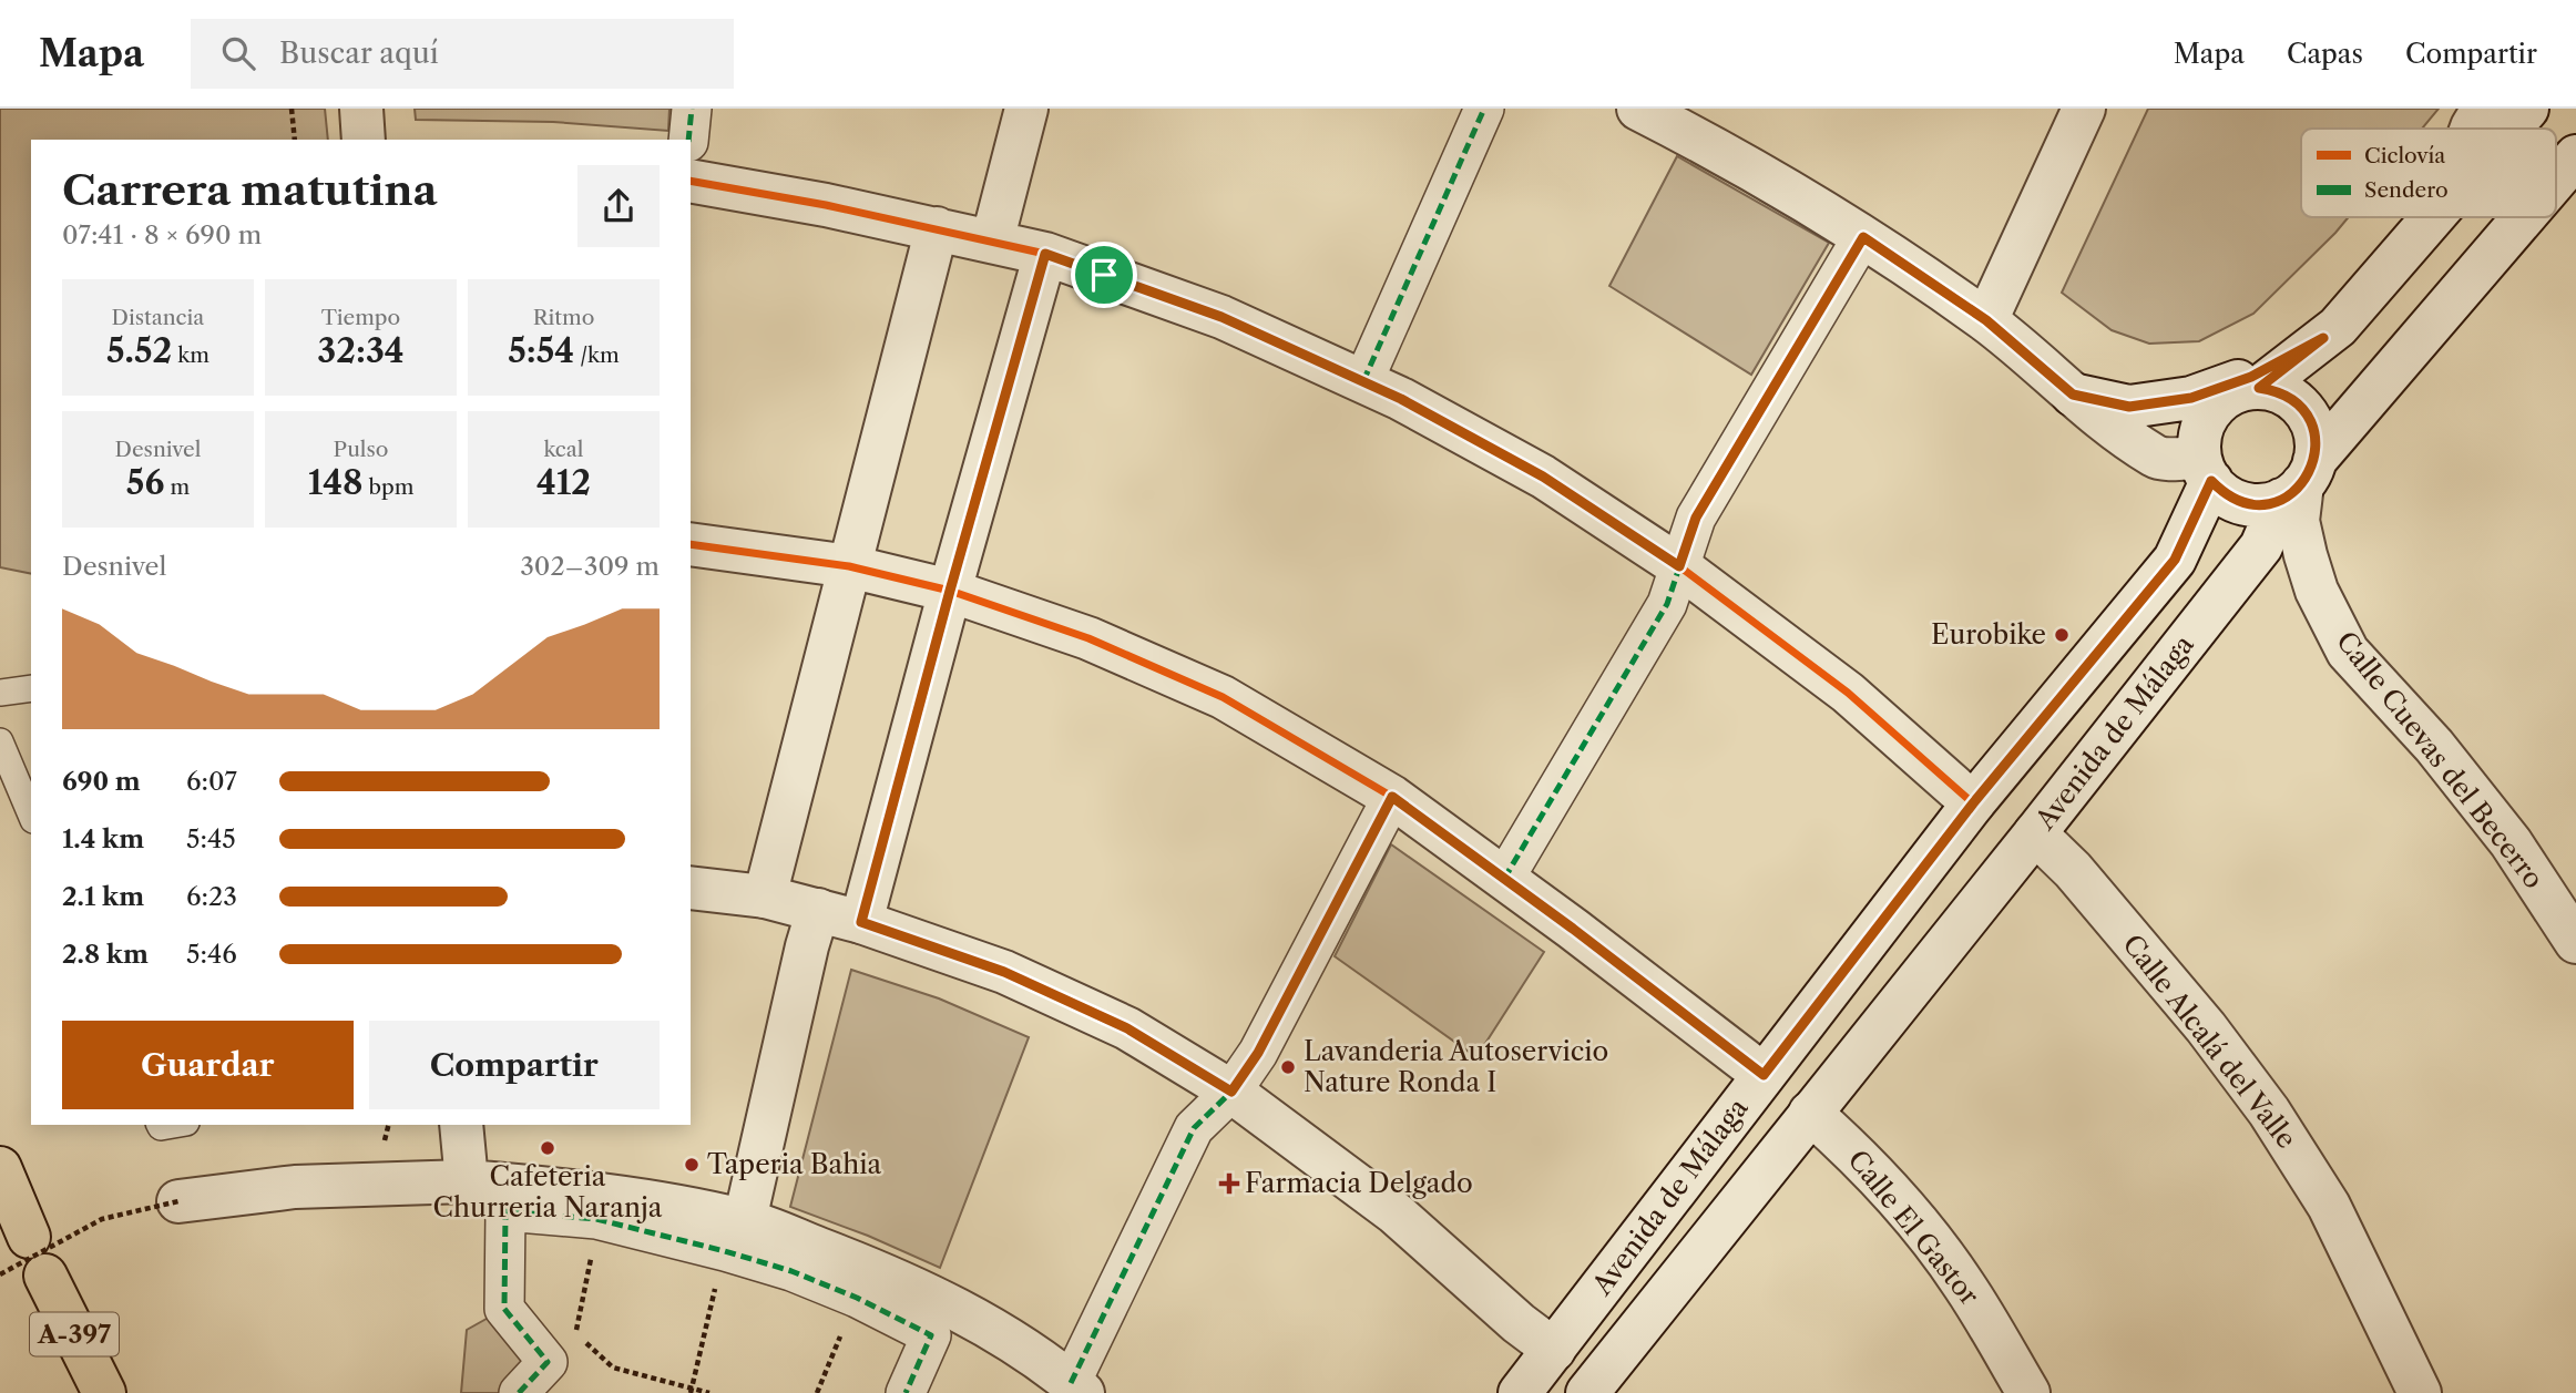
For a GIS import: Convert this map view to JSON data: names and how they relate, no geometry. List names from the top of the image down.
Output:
{
  "streets": {
    "main road": ["A-397"],
    "street": [
      "Avenida de Málaga",
      "Calle Cuevas del Becerro",
      "Calle Alcalá del Valle",
      "Calle El Gastor"
    ]
  },
  "crossings": [
    ["Avenida de Málaga", "Calle Cuevas del Becerro"],
    ["Avenida de Málaga", "Calle Alcalá del Valle"],
    ["Avenida de Málaga", "Calle El Gastor"]
  ],
  "places": {
    "other": [
      "Eurobike",
      "Lavanderia Autoservicio Nature Ronda I",
      "Cafeteria Churreria Naranja",
      "Taperia Bahia"
    ],
    "health": ["Farmacia Delgado"]
  },
  "legend": ["Ciclovía", "Sendero"],
  "page": {
    "header": "Mapa",
    "search": "Buscar aquí",
    "nav": ["Mapa", "Capas", "Compartir"],
    "heading": ["Carrera matutina", "07:41 · 8 × 690 m"],
    "stats": [
      ["Distancia", "5.52 km"],
      ["Tiempo", "32:34"],
      ["Ritmo", "5:54 /km"],
      ["Desnivel", "56 m"],
      ["Pulso", "148 bpm"],
      ["kcal", "412"]
    ],
    "chart": ["Desnivel", "302–309 m"],
    "list": [
      {
        "name": "690 m",
        "note": "6:07"
      },
      {
        "name": "1.4 km",
        "note": "5:45"
      },
      {
        "name": "2.1 km",
        "note": "6:23"
      },
      {
        "name": "2.8 km",
        "note": "5:46"
      }
    ],
    "buttons": ["Guardar", "Compartir"]
  }
}
